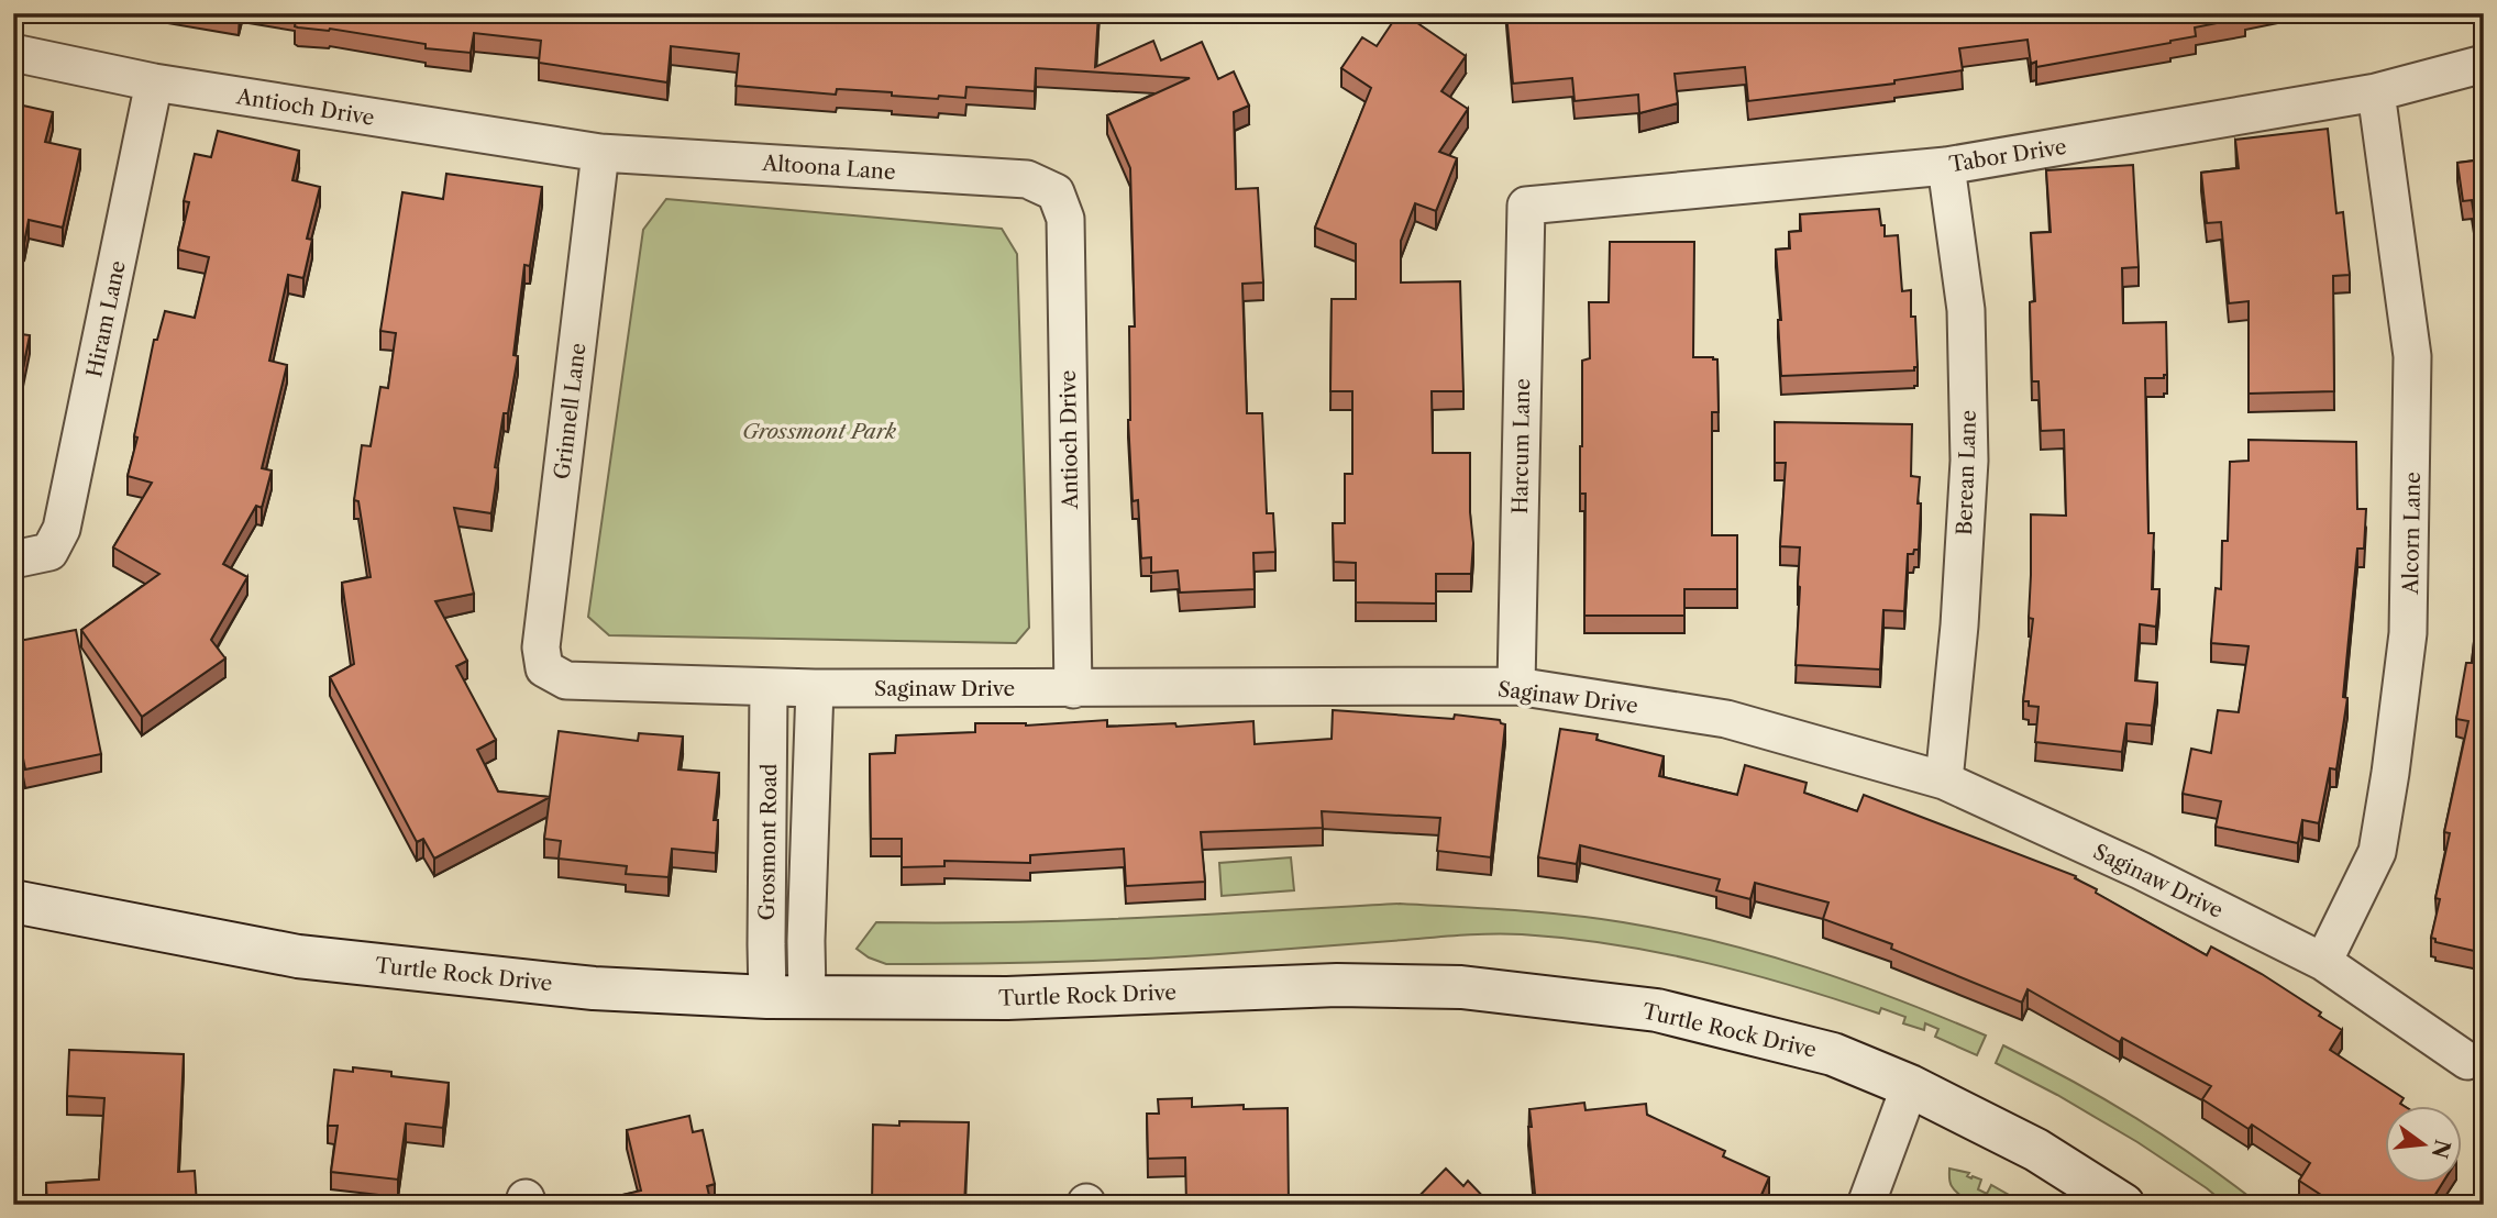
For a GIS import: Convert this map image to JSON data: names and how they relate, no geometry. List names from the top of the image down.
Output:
{
  "streets": {
    "street": [
      "Antioch Drive",
      "Tabor Drive",
      "Altoona Lane",
      "Hiram Lane",
      "Grinnell Lane",
      "Harcum Lane",
      "Berean Lane",
      "Alcorn Lane",
      "Saginaw Drive",
      "Grosmont Road",
      "Turtle Rock Drive"
    ]
  },
  "crossings": [
    ["Antioch Drive", "Altoona Lane"],
    ["Antioch Drive", "Hiram Lane"],
    ["Antioch Drive", "Grinnell Lane"],
    ["Antioch Drive", "Saginaw Drive"],
    ["Tabor Drive", "Harcum Lane"],
    ["Tabor Drive", "Berean Lane"],
    ["Tabor Drive", "Alcorn Lane"],
    ["Altoona Lane", "Grinnell Lane"],
    ["Grinnell Lane", "Saginaw Drive"],
    ["Harcum Lane", "Saginaw Drive"],
    ["Berean Lane", "Saginaw Drive"],
    ["Alcorn Lane", "Saginaw Drive"],
    ["Saginaw Drive", "Grosmont Road"],
    ["Grosmont Road", "Turtle Rock Drive"]
  ],
  "parks": ["Grossmont Park"],
  "north": "right"
}
